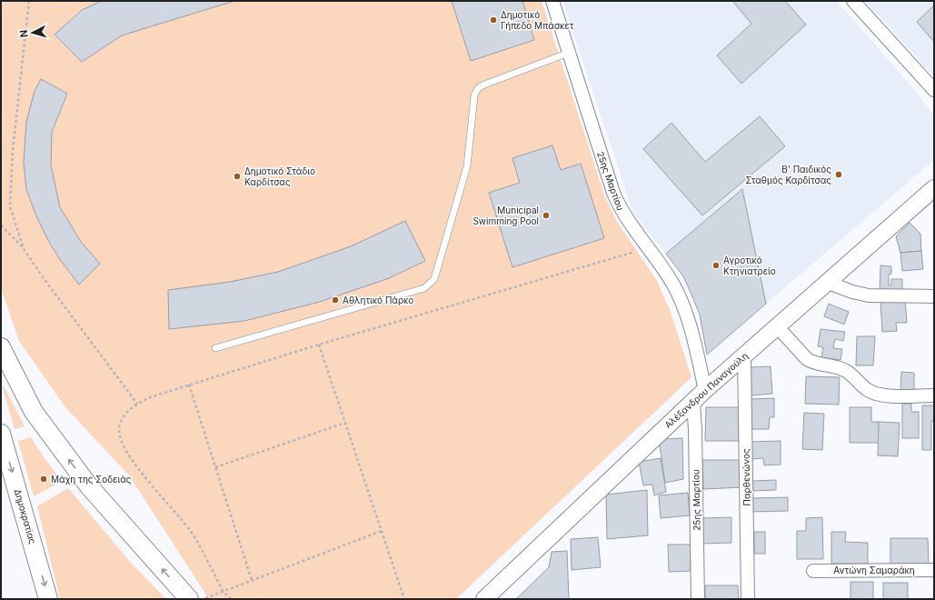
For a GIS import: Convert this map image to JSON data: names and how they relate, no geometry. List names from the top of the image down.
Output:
{
  "streets": {
    "main road": ["Δημοκρατίας"],
    "street": [
      "25ης Μαρτίου",
      "Αλέξανδρου Παναγούλη",
      "Παρθενώνος",
      "Αντώνη Σαμαράκη"
    ]
  },
  "crossings": [
    ["25ης Μαρτίου", "Αλέξανδρου Παναγούλη"],
    ["Αλέξανδρου Παναγούλη", "Παρθενώνος"]
  ],
  "places": [
    "Δημοτικό Γήπεδο Μπάσκετ",
    "Β' Παιδικός Σταθμός Καρδίτσας",
    "Δημοτικό Στάδιο Καρδίτσας",
    "Municipal Swimming Pool",
    "Αγροτικό Κτηνιατρείο",
    "Αθλητικό Πάρκο",
    "Μάχη της Σοδειάς"
  ],
  "north": "left"
}
